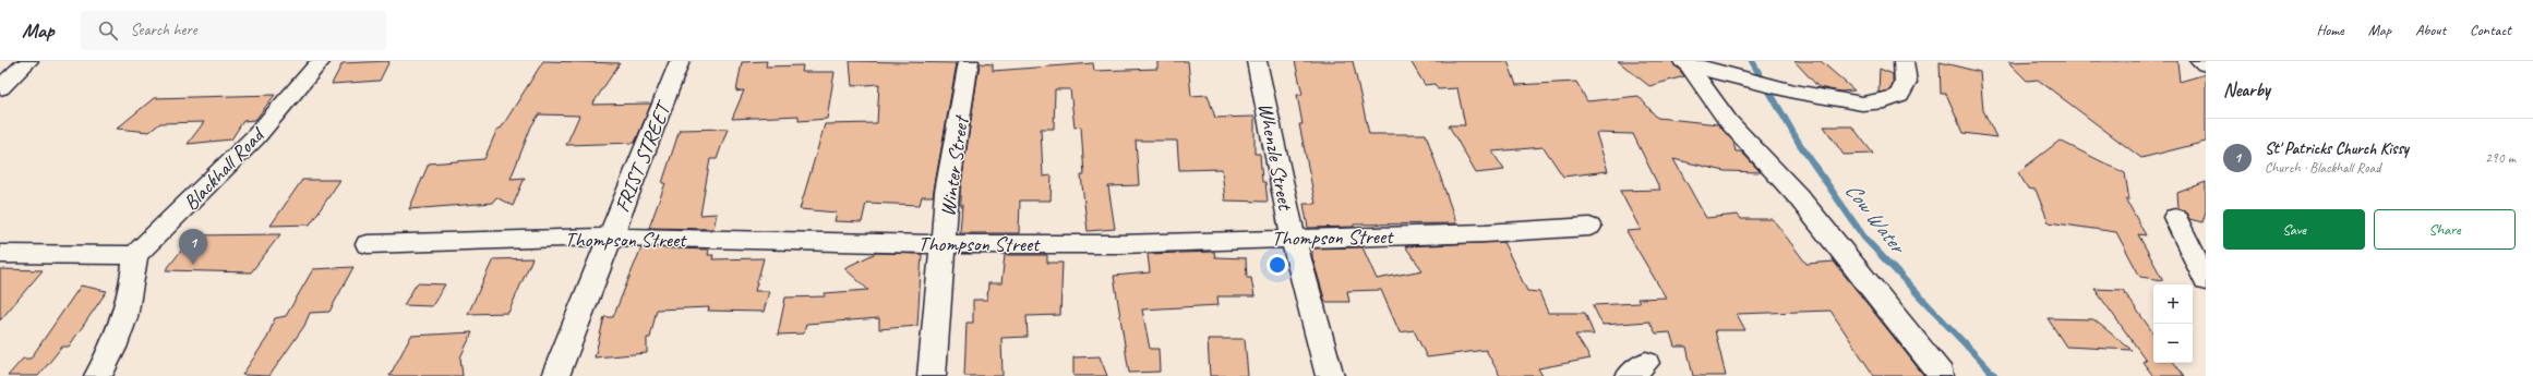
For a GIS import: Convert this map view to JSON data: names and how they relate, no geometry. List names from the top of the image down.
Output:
{
  "streets": {
    "street": [
      "Whenzle Street",
      "FRIST STREET",
      "Winter Street",
      "Blackhall Road",
      "Thompson Street"
    ]
  },
  "crossings": [
    ["Whenzle Street", "Thompson Street"],
    ["FRIST STREET", "Thompson Street"],
    ["Winter Street", "Thompson Street"]
  ],
  "water": ["Cow Water"],
  "page": {
    "header": "Map",
    "search": "Search here",
    "nav": [
      "Home",
      "Map",
      "About",
      "Contact"
    ],
    "heading": "Nearby",
    "list": [
      {
        "mark": "1",
        "name": "St' Patricks Church Kissy",
        "note": "Church · Blackhall Road",
        "value": "290 m"
      }
    ],
    "buttons": ["Save", "Share"],
    "pins": "1",
    "map_buttons": ["+", "−"]
  }
}
